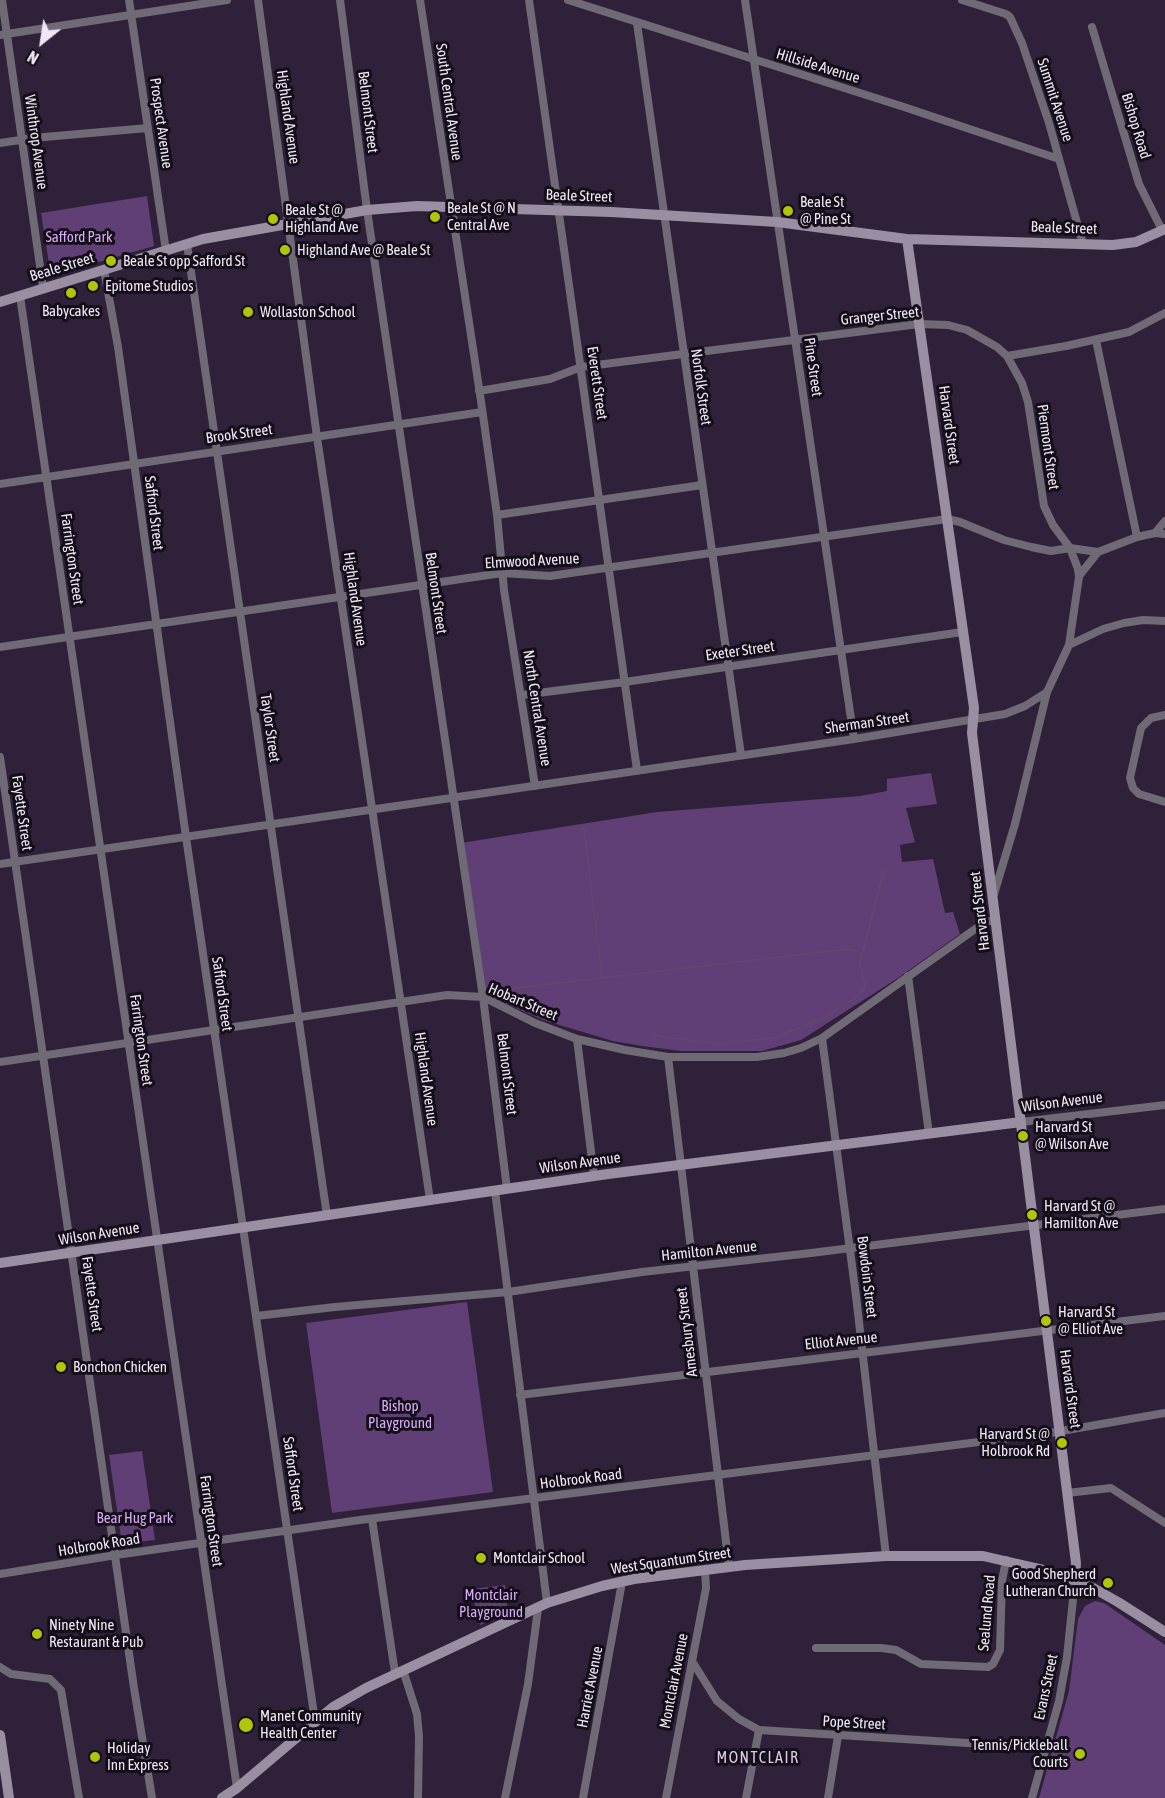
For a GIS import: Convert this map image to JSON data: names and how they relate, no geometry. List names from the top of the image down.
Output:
{
  "streets": {
    "street": [
      "Hillside Avenue",
      "Summit Avenue",
      "South Central Avenue",
      "Belmont Street",
      "Highland Avenue",
      "Prospect Avenue",
      "Bishop Road",
      "Winthrop Avenue",
      "Beale Street",
      "Granger Street",
      "Pine Street",
      "Everett Street",
      "Norfolk Street",
      "Harvard Street",
      "Brook Street",
      "Piermont Street",
      "Safford Street",
      "Farrington Street",
      "Elmwood Avenue",
      "Exeter Street",
      "North Central Avenue",
      "Sherman Street",
      "Taylor Street",
      "Fayette Street",
      "Hobart Street",
      "Wilson Avenue",
      "Hamilton Avenue",
      "Bowdoin Street",
      "Amesbury Street",
      "Elliot Avenue",
      "Holbrook Road",
      "West Squantum Street",
      "Sealund Road",
      "Montclair Avenue",
      "Harriet Avenue",
      "Evans Street",
      "Pope Street"
    ]
  },
  "crossings": [
    ["Hillside Avenue", "Summit Avenue"],
    ["Hillside Avenue", "Pine Street"],
    ["Hillside Avenue", "Norfolk Street"],
    ["Summit Avenue", "Beale Street"],
    ["South Central Avenue", "Beale Street"],
    ["South Central Avenue", "North Central Avenue"],
    ["Belmont Street", "Beale Street"],
    ["Belmont Street", "Brook Street"],
    ["Belmont Street", "Elmwood Avenue"],
    ["Belmont Street", "North Central Avenue"],
    ["Belmont Street", "Hobart Street"],
    ["Belmont Street", "Wilson Avenue"],
    ["Highland Avenue", "Beale Street"],
    ["Highland Avenue", "Brook Street"],
    ["Highland Avenue", "Elmwood Avenue"],
    ["Highland Avenue", "North Central Avenue"],
    ["Highland Avenue", "Hobart Street"],
    ["Highland Avenue", "Wilson Avenue"],
    ["Prospect Avenue", "Beale Street"],
    ["Bishop Road", "Beale Street"],
    ["Winthrop Avenue", "Beale Street"],
    ["Beale Street", "Pine Street"],
    ["Beale Street", "Everett Street"],
    ["Beale Street", "Norfolk Street"],
    ["Beale Street", "Harvard Street"],
    ["Beale Street", "Safford Street"],
    ["Beale Street", "Farrington Street"],
    ["Beale Street", "North Central Avenue"],
    ["Beale Street", "Taylor Street"],
    ["Granger Street", "Pine Street"],
    ["Granger Street", "Everett Street"],
    ["Granger Street", "Norfolk Street"],
    ["Granger Street", "Harvard Street"],
    ["Granger Street", "Piermont Street"],
    ["Granger Street", "North Central Avenue"],
    ["Pine Street", "Elmwood Avenue"],
    ["Pine Street", "Exeter Street"],
    ["Pine Street", "Sherman Street"],
    ["Everett Street", "Elmwood Avenue"],
    ["Everett Street", "Exeter Street"],
    ["Everett Street", "Sherman Street"],
    ["Norfolk Street", "Elmwood Avenue"],
    ["Norfolk Street", "Exeter Street"],
    ["Norfolk Street", "Sherman Street"],
    ["Harvard Street", "Elmwood Avenue"],
    ["Harvard Street", "Exeter Street"],
    ["Harvard Street", "Sherman Street"],
    ["Harvard Street", "Hobart Street"],
    ["Harvard Street", "Wilson Avenue"],
    ["Harvard Street", "Hamilton Avenue"],
    ["Harvard Street", "Elliot Avenue"],
    ["Harvard Street", "Holbrook Road"],
    ["Harvard Street", "West Squantum Street"],
    ["Harvard Street", "Evans Street"],
    ["Brook Street", "Safford Street"],
    ["Brook Street", "Farrington Street"],
    ["Brook Street", "North Central Avenue"],
    ["Brook Street", "Taylor Street"],
    ["Piermont Street", "Elmwood Avenue"],
    ["Safford Street", "Elmwood Avenue"],
    ["Safford Street", "North Central Avenue"],
    ["Safford Street", "Hobart Street"],
    ["Safford Street", "Wilson Avenue"],
    ["Safford Street", "Hamilton Avenue"],
    ["Safford Street", "Holbrook Road"],
    ["Safford Street", "West Squantum Street"],
    ["Farrington Street", "Elmwood Avenue"],
    ["Farrington Street", "North Central Avenue"],
    ["Farrington Street", "Hobart Street"],
    ["Farrington Street", "Wilson Avenue"],
    ["Farrington Street", "Holbrook Road"],
    ["Farrington Street", "West Squantum Street"],
    ["Elmwood Avenue", "North Central Avenue"],
    ["Elmwood Avenue", "Taylor Street"],
    ["Exeter Street", "North Central Avenue"],
    ["North Central Avenue", "Sherman Street"],
    ["North Central Avenue", "Taylor Street"],
    ["North Central Avenue", "Fayette Street"],
    ["Taylor Street", "Hobart Street"],
    ["Taylor Street", "Wilson Avenue"],
    ["Fayette Street", "Hobart Street"],
    ["Fayette Street", "Wilson Avenue"],
    ["Fayette Street", "Holbrook Road"],
    ["Hobart Street", "Bowdoin Street"],
    ["Hobart Street", "Amesbury Street"],
    ["Wilson Avenue", "Bowdoin Street"],
    ["Wilson Avenue", "Amesbury Street"],
    ["Hamilton Avenue", "Bowdoin Street"],
    ["Hamilton Avenue", "Amesbury Street"],
    ["Bowdoin Street", "Elliot Avenue"],
    ["Bowdoin Street", "Holbrook Road"],
    ["Bowdoin Street", "West Squantum Street"],
    ["Amesbury Street", "Elliot Avenue"],
    ["Amesbury Street", "Holbrook Road"],
    ["Amesbury Street", "West Squantum Street"],
    ["West Squantum Street", "Sealund Road"],
    ["West Squantum Street", "Montclair Avenue"],
    ["West Squantum Street", "Harriet Avenue"],
    ["West Squantum Street", "Evans Street"],
    ["Montclair Avenue", "Pope Street"],
    ["Evans Street", "Pope Street"]
  ],
  "districts": ["MONTCLAIR"],
  "parks": [
    "Safford Park",
    "Bishop Playground",
    "Bear Hug Park",
    "Montclair Playground"
  ],
  "places": [
    "Beale St @ Pine St",
    "Beale St @ N Central Ave",
    "Beale St @ Highland Ave",
    "Highland Ave @ Beale St",
    "Beale St opp Safford St",
    "Epitome Studios",
    "Babycakes",
    "Wollaston School",
    "Harvard St @ Wilson Ave",
    "Harvard St @ Hamilton Ave",
    "Harvard St @ Elliot Ave",
    "Bonchon Chicken",
    "Harvard St @ Holbrook Rd",
    "Montclair School",
    "Good Shepherd Lutheran Church",
    "Ninety Nine Restaurant & Pub",
    "Manet Community Health Center",
    "Tennis/Pickleball Courts",
    "Holiday Inn Express"
  ],
  "north": "bottom left"
}
